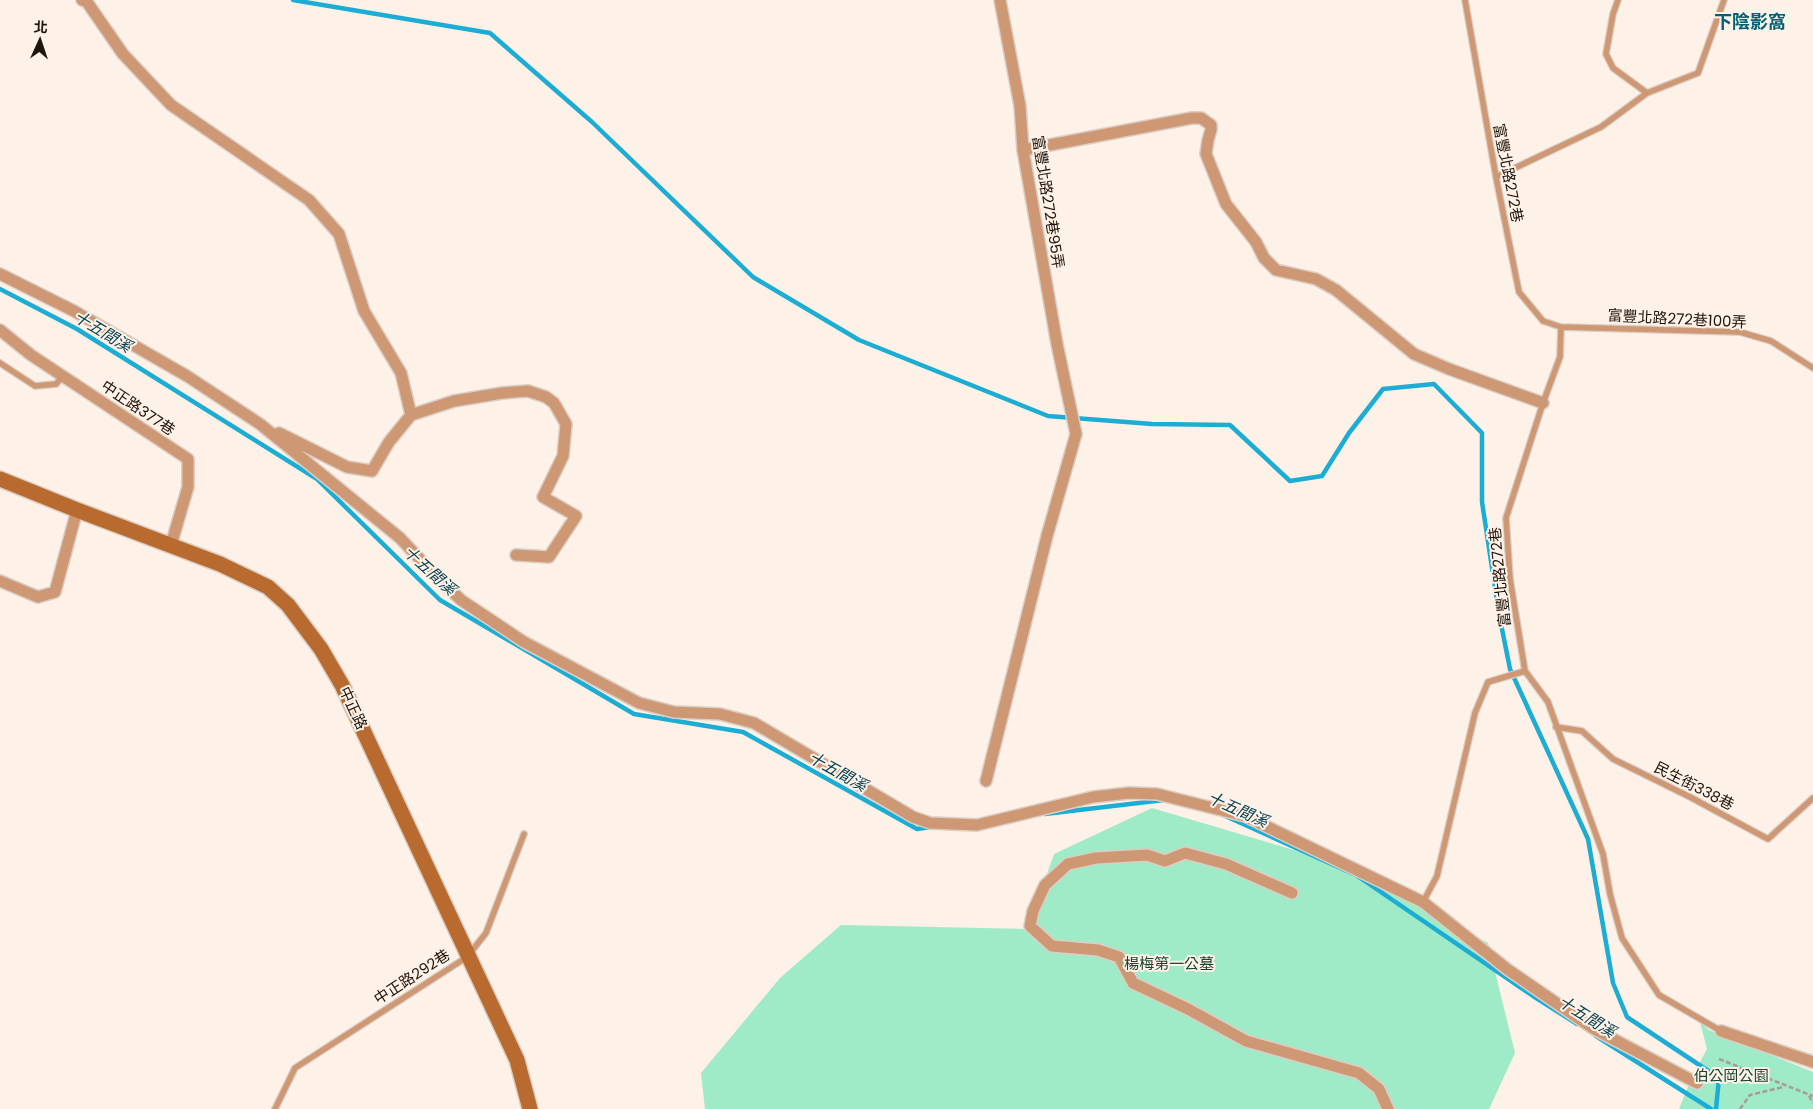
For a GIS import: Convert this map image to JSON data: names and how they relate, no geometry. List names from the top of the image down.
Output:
{
  "streets": {
    "street": ["富豐北路272巷95弄", "中正路377巷", "中正路"],
    "lane": [
      "富豐北路272巷",
      "富豐北路272巷100弄",
      "民生街338巷",
      "中正路292巷"
    ]
  },
  "crossings": [
    ["富豐北路272巷", "富豐北路272巷100弄"],
    ["富豐北路272巷", "民生街338巷"],
    ["中正路377巷", "中正路"],
    ["中正路", "中正路292巷"]
  ],
  "districts": ["下陰影窩"],
  "water": ["十五間溪"],
  "parks": ["楊梅第一公墓", "伯公岡公園"],
  "north": "top"
}
